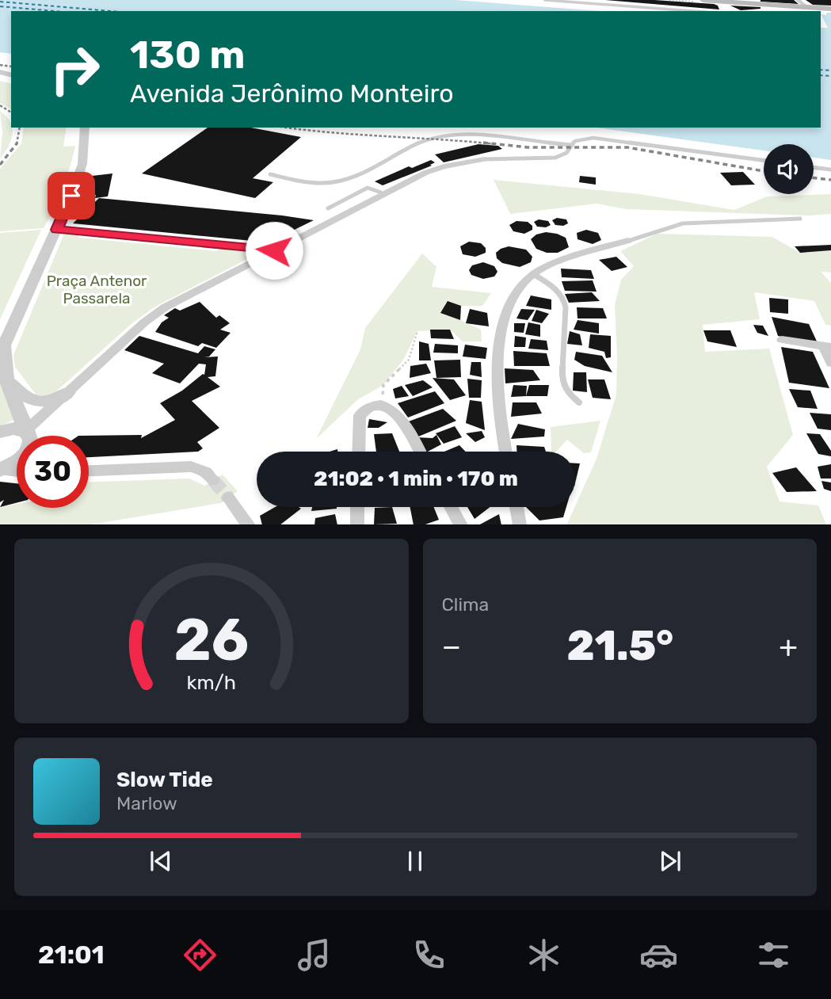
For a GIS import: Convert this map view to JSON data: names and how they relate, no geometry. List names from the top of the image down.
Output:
{
  "parks": ["Praça Antenor Passarela"],
  "page": {
    "turn": ["130 m", "Avenida Jerônimo Monteiro"],
    "limit": "30",
    "trip": "21:02 · 1 min · 170 m",
    "tile": "Clima",
    "heat": ["−", "21.5°", "+"],
    "song": ["Slow Tide", "Marlow"],
    "tabs": "21:01",
    "gauge": ["26", "km/h"]
  }
}
